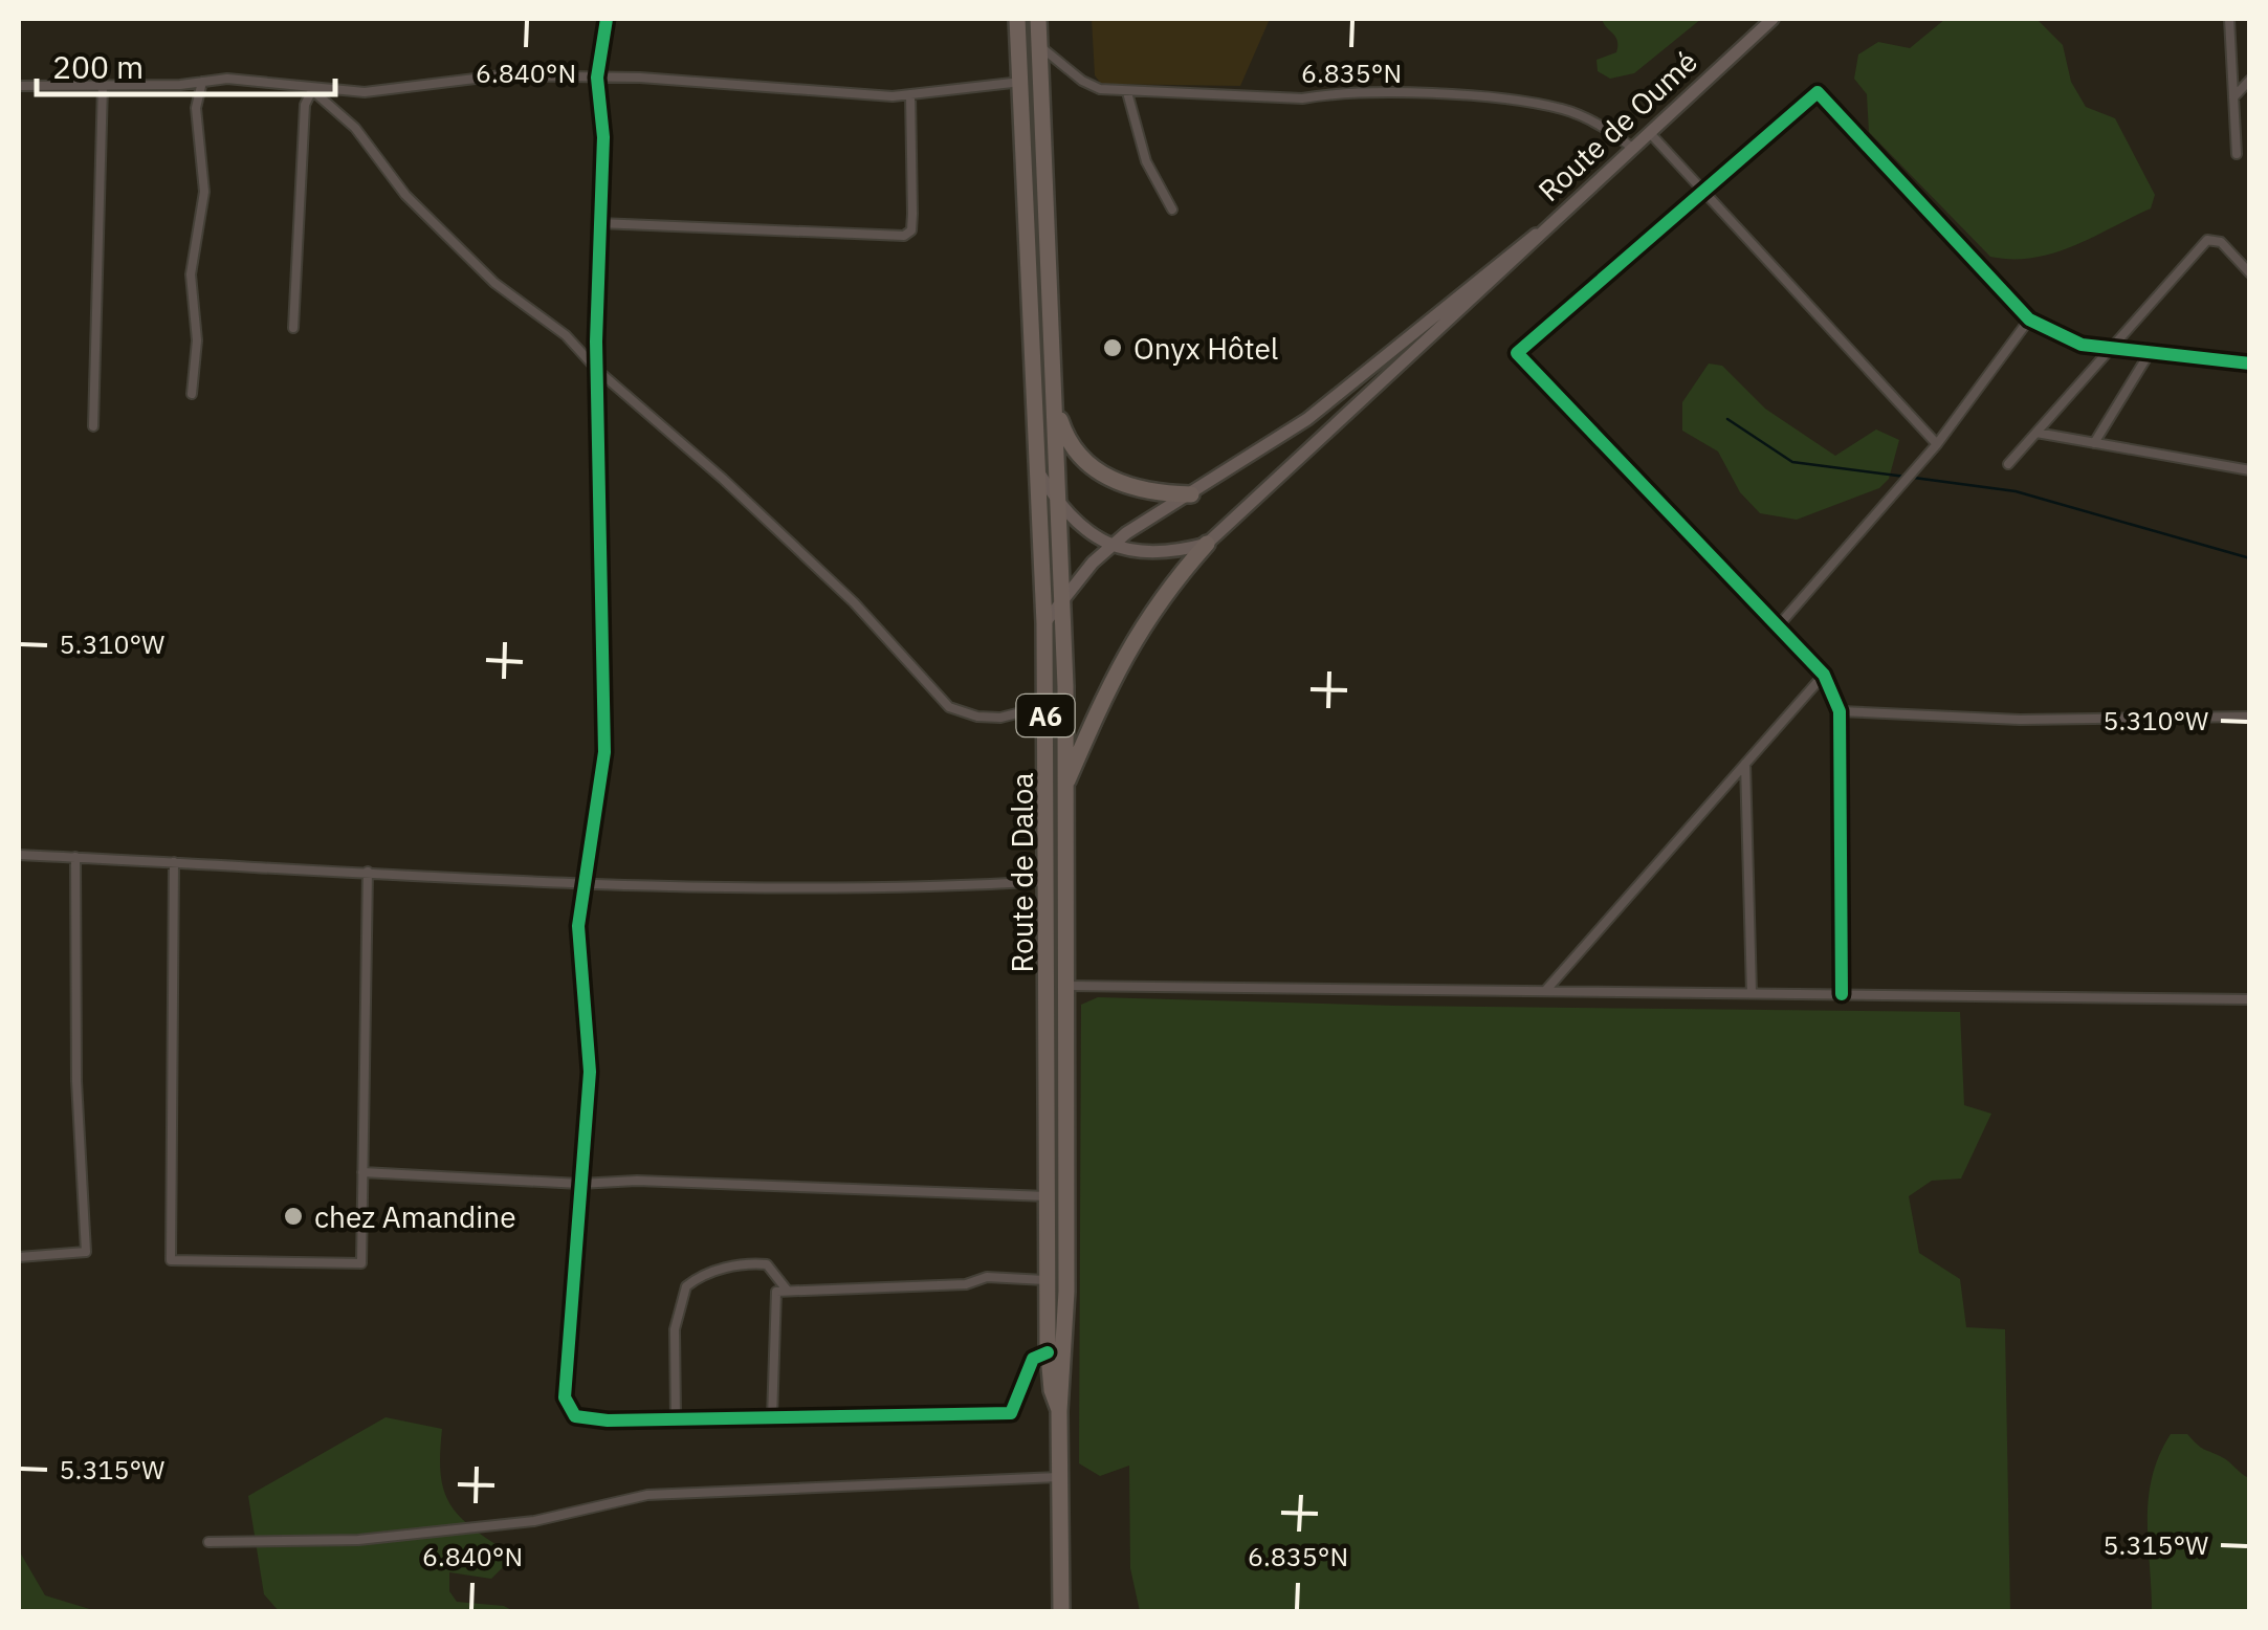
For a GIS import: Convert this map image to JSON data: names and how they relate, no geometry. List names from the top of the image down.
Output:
{
  "streets": {
    "highway": ["A6", "Route de Daloa"],
    "main road": ["Route de Oumé"]
  },
  "crossings": [
    ["A6", "Route de Daloa"]
  ],
  "places": ["Onyx Hôtel", "chez Amandine"],
  "scale_bar": "200 m",
  "coordinates": [
    "6.840°N",
    "6.835°N",
    "5.310°W",
    "5.315°W"
  ]
}
